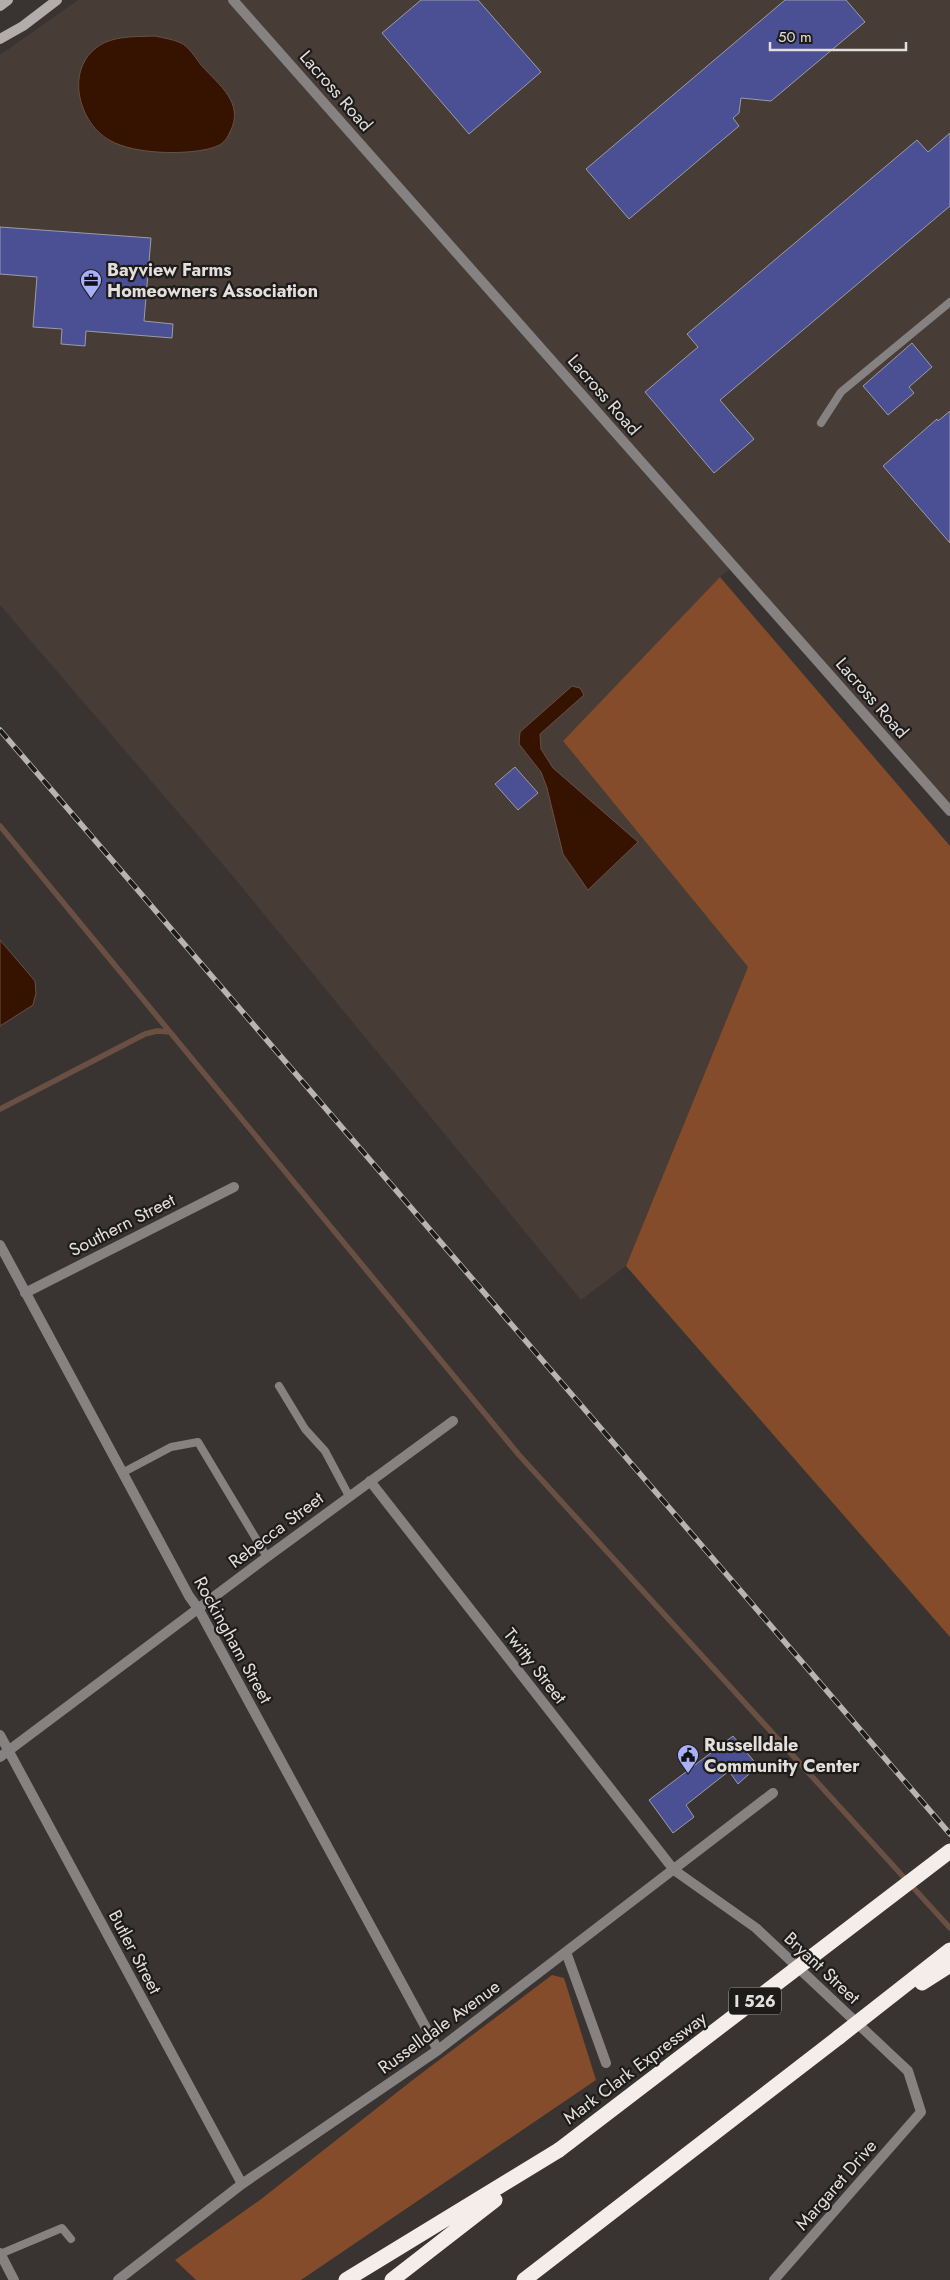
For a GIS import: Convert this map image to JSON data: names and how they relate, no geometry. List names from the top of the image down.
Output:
{
  "streets": {
    "highway": ["I 526", "Mark Clark Expressway"],
    "street": [
      "Lacross Road",
      "Southern Street",
      "Rebecca Street",
      "Rockingham Street",
      "Twitty Street",
      "Butler Street",
      "Bryant Street",
      "Russelldale Avenue",
      "Margaret Drive"
    ]
  },
  "crossings": [
    ["Southern Street", "Rockingham Street"],
    ["Rebecca Street", "Rockingham Street"],
    ["Rebecca Street", "Twitty Street"],
    ["Rebecca Street", "Butler Street"],
    ["Rockingham Street", "Russelldale Avenue"],
    ["Twitty Street", "Bryant Street"],
    ["Twitty Street", "Russelldale Avenue"],
    ["Butler Street", "Russelldale Avenue"],
    ["Bryant Street", "Russelldale Avenue"],
    ["Bryant Street", "Margaret Drive"]
  ],
  "places": {
    "office": ["Bayview Farms Homeowners Association"],
    "public building": ["Russelldale Community Center"]
  },
  "scale_bar": "50 m"
}
